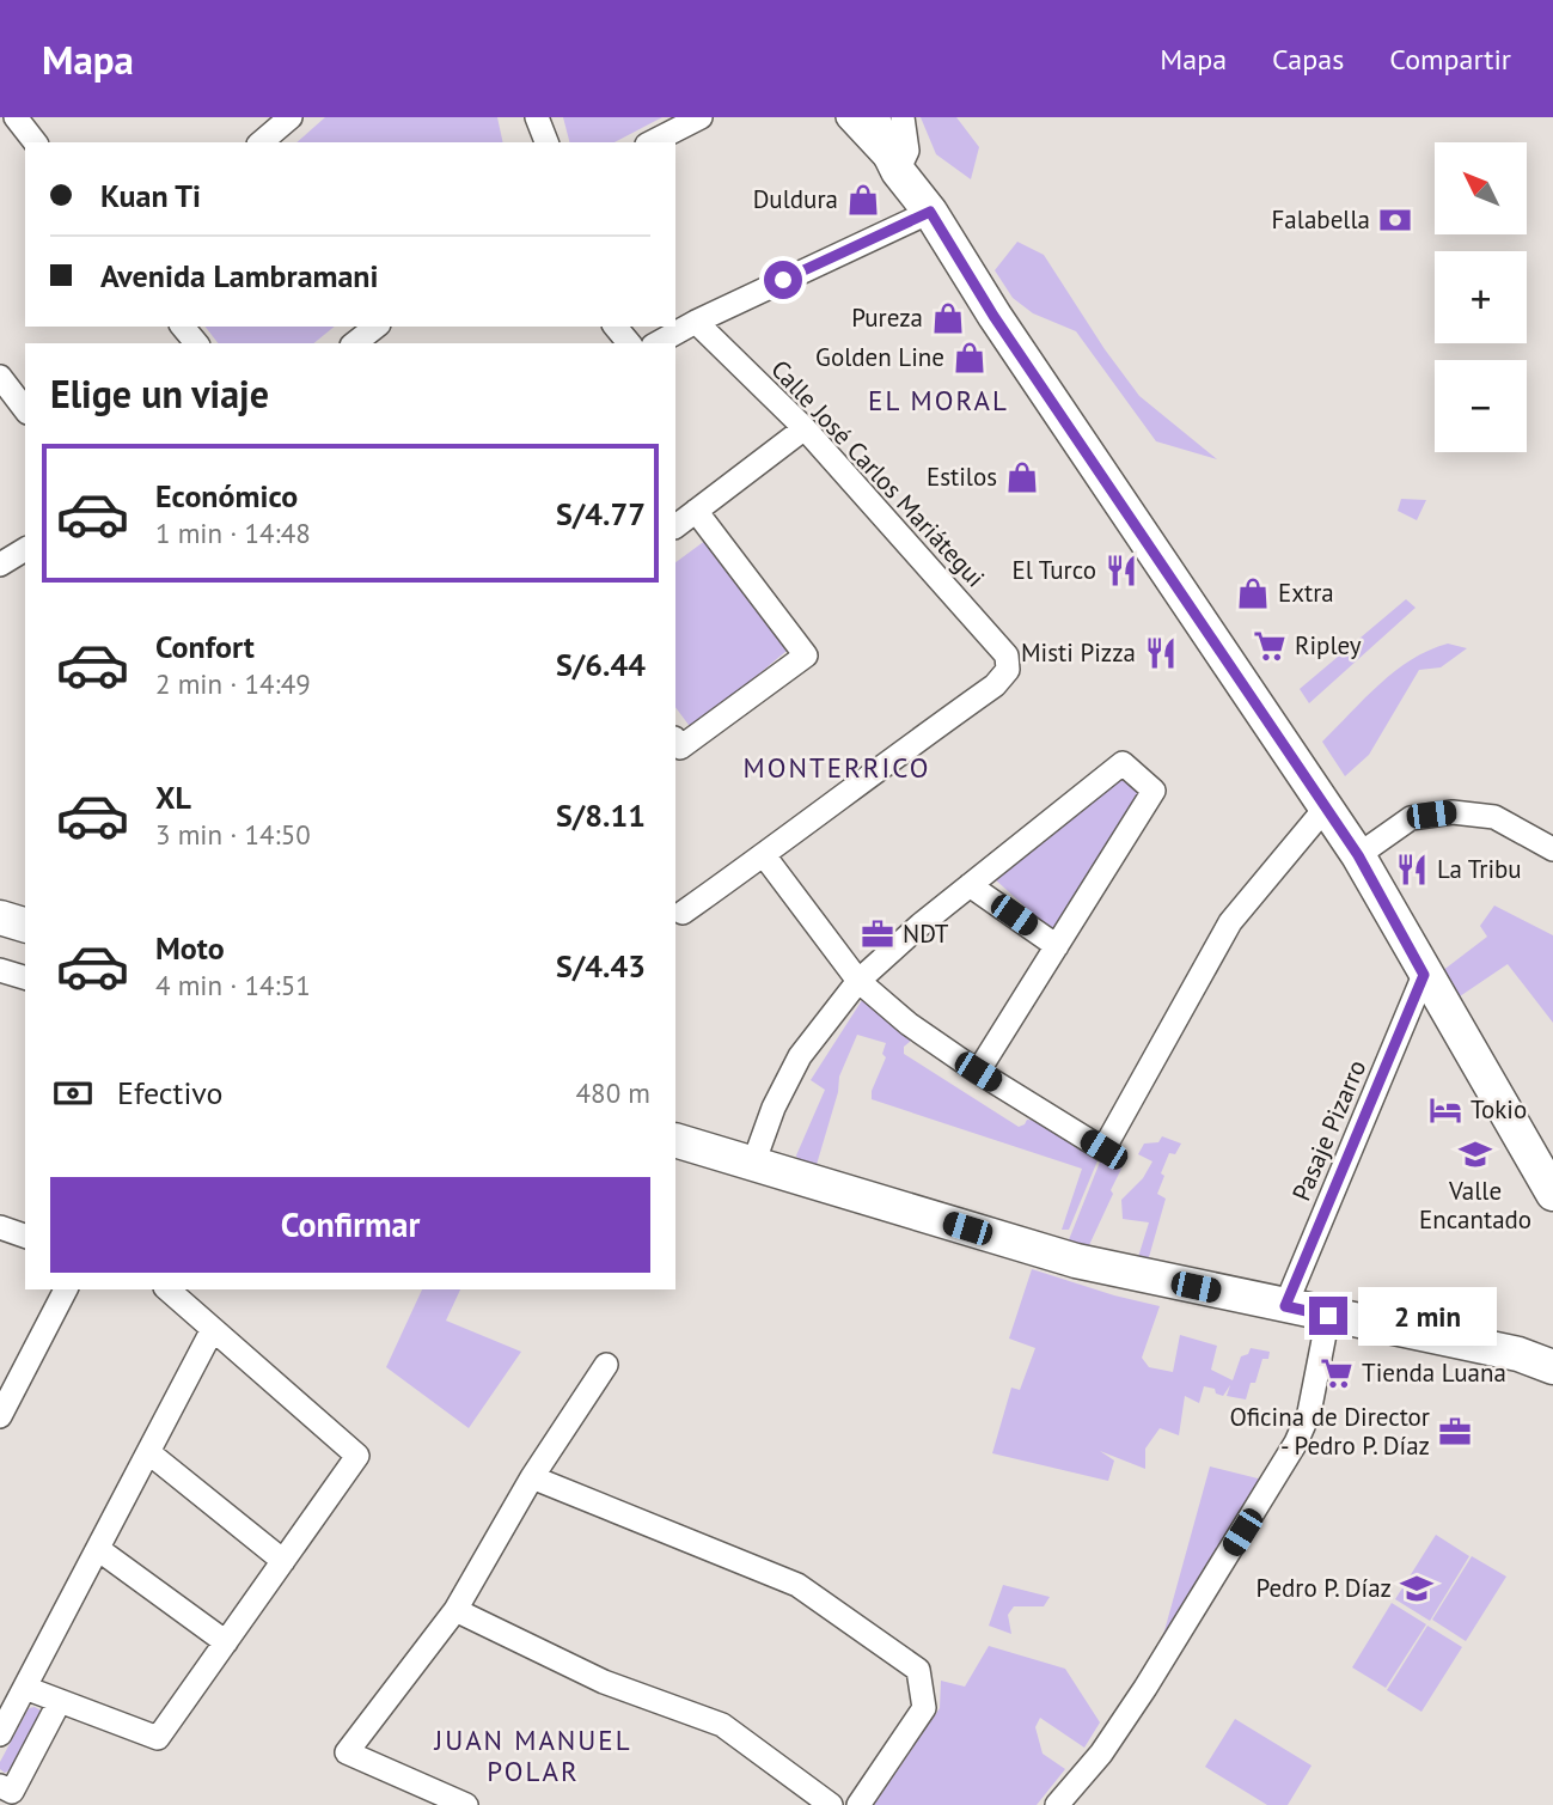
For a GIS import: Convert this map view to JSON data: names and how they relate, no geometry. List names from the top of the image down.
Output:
{
  "streets": {
    "street": ["Calle José Carlos Mariátegui", "Pasaje Pizarro"]
  },
  "districts": ["EL MORAL", "MONTERRICO", "JUAN MANUEL POLAR"],
  "places": {
    "shop": [
      "Duldura",
      "Pureza",
      "Golden Line",
      "Estilos",
      "Extra"
    ],
    "bank": ["Falabella"],
    "restaurant": ["El Turco", "Misti Pizza", "La Tribu"],
    "supermarket": ["Ripley", "Tienda Luana"],
    "office": ["NDT", "Oficina de Director - Pedro P. Díaz"],
    "hotel": ["Tokio"],
    "school or university": ["Valle Encantado", "Pedro P. Díaz"]
  },
  "north": "top left",
  "page": {
    "header": "Mapa",
    "nav": ["Mapa", "Capas", "Compartir"],
    "map_buttons": ["+", "−"],
    "banner": ["Kuan Ti", "Avenida Lambramani"],
    "heading": "Elige un viaje",
    "list": [
      {
        "name": "Económico",
        "note": "1 min · 14:48",
        "value": "S/4.77"
      },
      {
        "name": "Confort",
        "note": "2 min · 14:49",
        "value": "S/6.44"
      },
      {
        "name": "XL",
        "note": "3 min · 14:50",
        "value": "S/8.11"
      },
      {
        "name": "Moto",
        "note": "4 min · 14:51",
        "value": "S/4.43"
      }
    ],
    "pay": ["Efectivo", "480 m"],
    "buttons": "Confirmar",
    "bubble": "2 min"
  }
}
